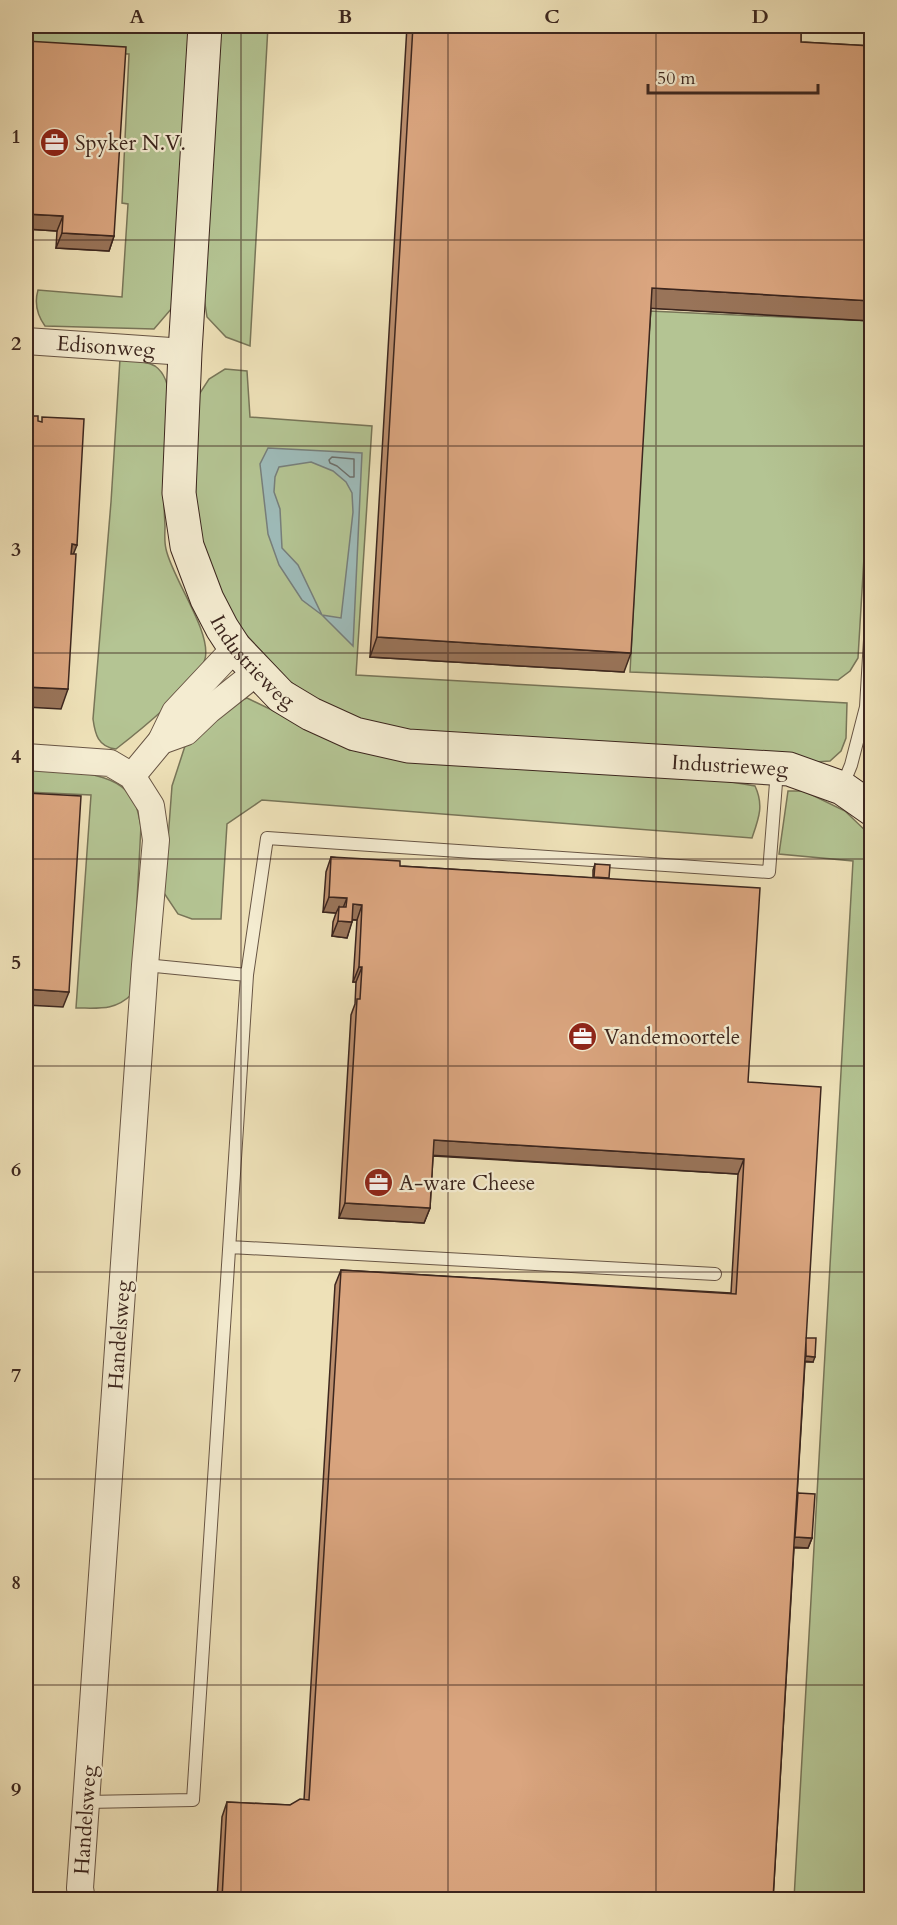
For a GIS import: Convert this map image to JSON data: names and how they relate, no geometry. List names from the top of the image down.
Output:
{
  "streets": {
    "street": ["Edisonweg", "Industrieweg", "Handelsweg"]
  },
  "crossings": [
    ["Edisonweg", "Industrieweg"]
  ],
  "places": {
    "office": ["Spyker N.V.", "Vandemoortele", "A-ware Cheese"]
  },
  "scale_bar": "50 m",
  "grid": {
    "columns": [
      "A",
      "B",
      "C",
      "D"
    ],
    "rows": [
      "1",
      "2",
      "3",
      "4",
      "5",
      "6",
      "7",
      "8",
      "9"
    ]
  }
}
